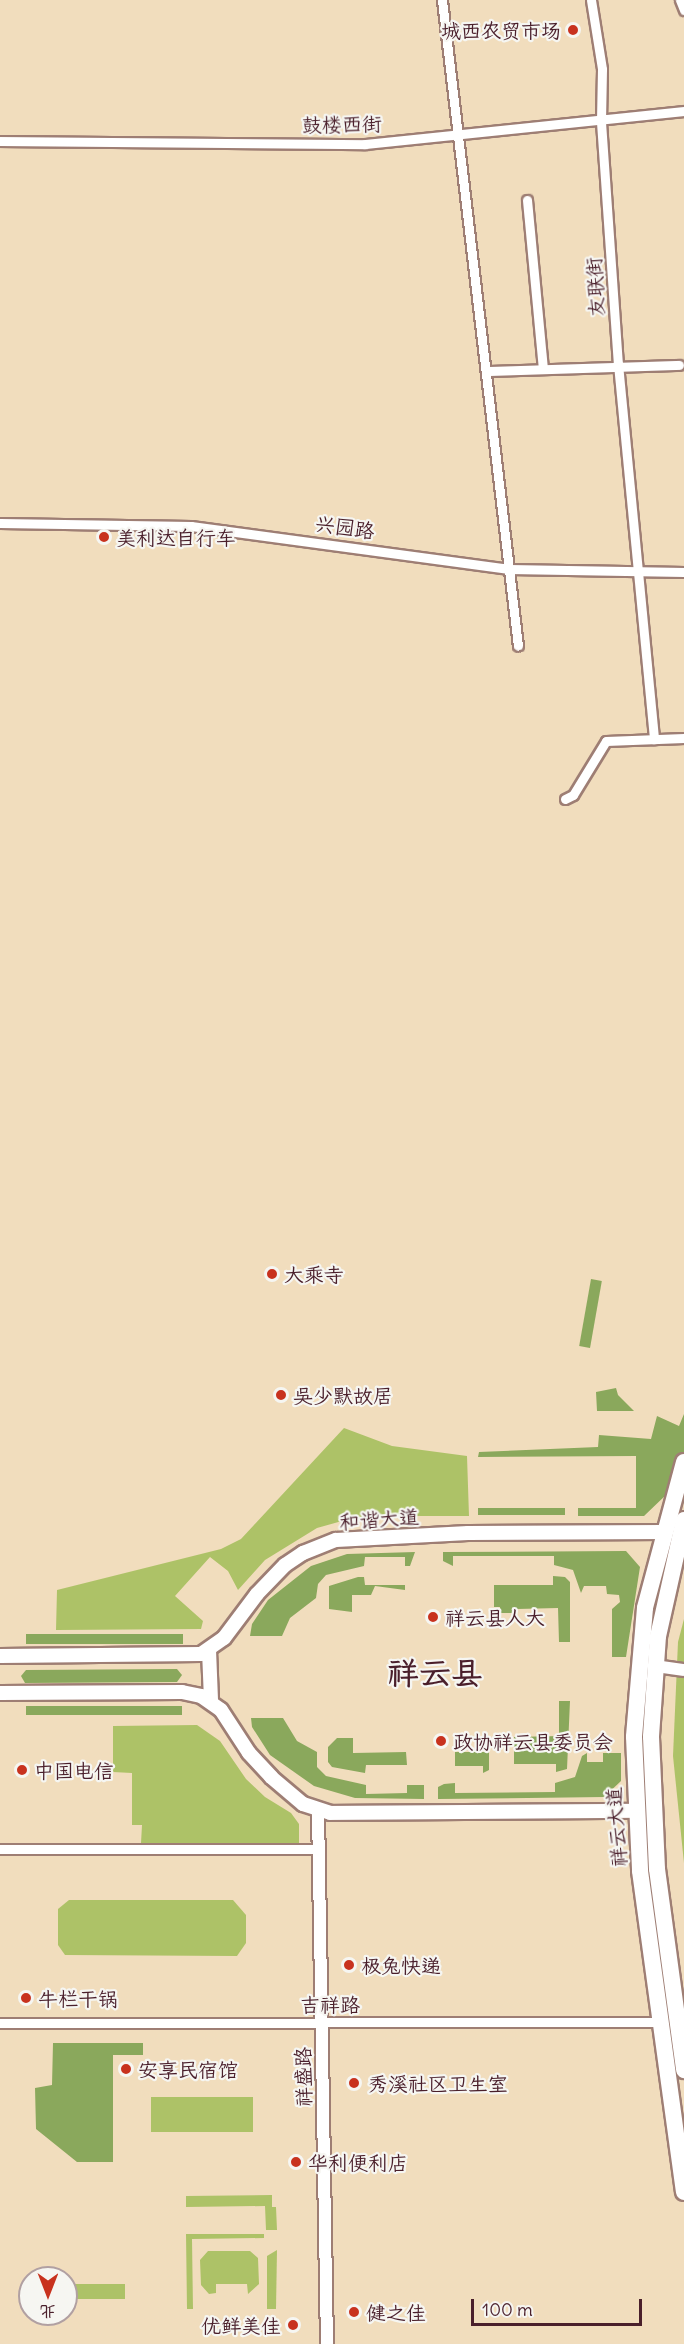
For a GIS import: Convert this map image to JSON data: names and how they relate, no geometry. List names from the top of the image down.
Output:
{
  "streets": {
    "highway": ["祥云大道"],
    "main road": ["和谐大道"],
    "street": [
      "鼓楼西街",
      "友联街",
      "兴园路",
      "吉祥路",
      "祥盛路"
    ]
  },
  "crossings": [
    ["鼓楼西街", "友联街"],
    ["友联街", "兴园路"],
    ["和谐大道", "祥云大道"],
    ["祥云大道", "吉祥路"],
    ["吉祥路", "祥盛路"]
  ],
  "districts": ["祥云县"],
  "places": [
    "城西农贸市场",
    "美利达自行车",
    "大乘寺",
    "吴少默故居",
    "祥云县人大",
    "政协祥云县委员会",
    "中国电信",
    "极兔快递",
    "牛栏干锅",
    "安享民宿馆",
    "秀溪社区卫生室",
    "华利便利店",
    "健之佳",
    "优鲜美佳"
  ],
  "scale_bar": "100 m",
  "north": "bottom"
}
